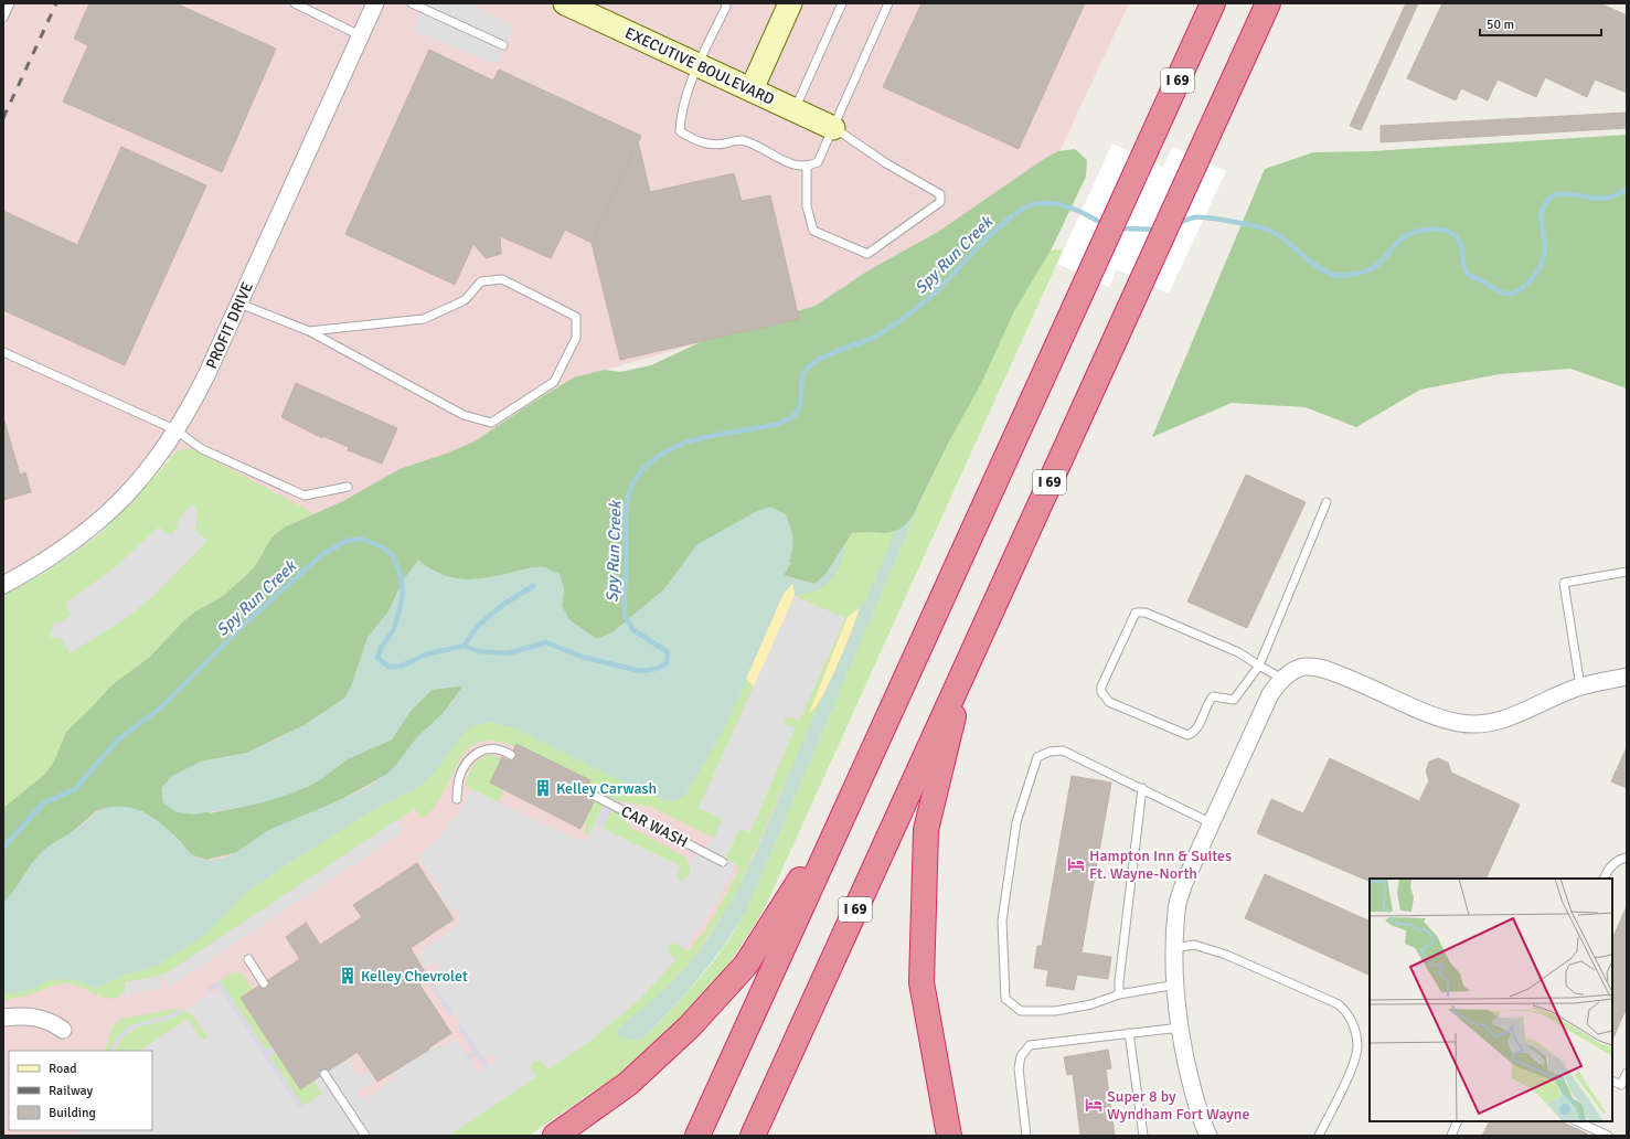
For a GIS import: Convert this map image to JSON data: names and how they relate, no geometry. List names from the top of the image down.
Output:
{
  "streets": {
    "highway": ["I 69"],
    "street": ["EXECUTIVE BOULEVARD", "PROFIT DRIVE"],
    "lane": ["CAR WASH"]
  },
  "water": ["Spy Run Creek"],
  "places": {
    "building": ["Kelley Carwash", "Kelley Chevrolet"],
    "hotel": ["Hampton Inn & Suites Ft. Wayne-North", "Super 8 by Wyndham Fort Wayne"]
  },
  "legend": ["Road", "Railway", "Building"],
  "scale_bar": "50 m"
}
